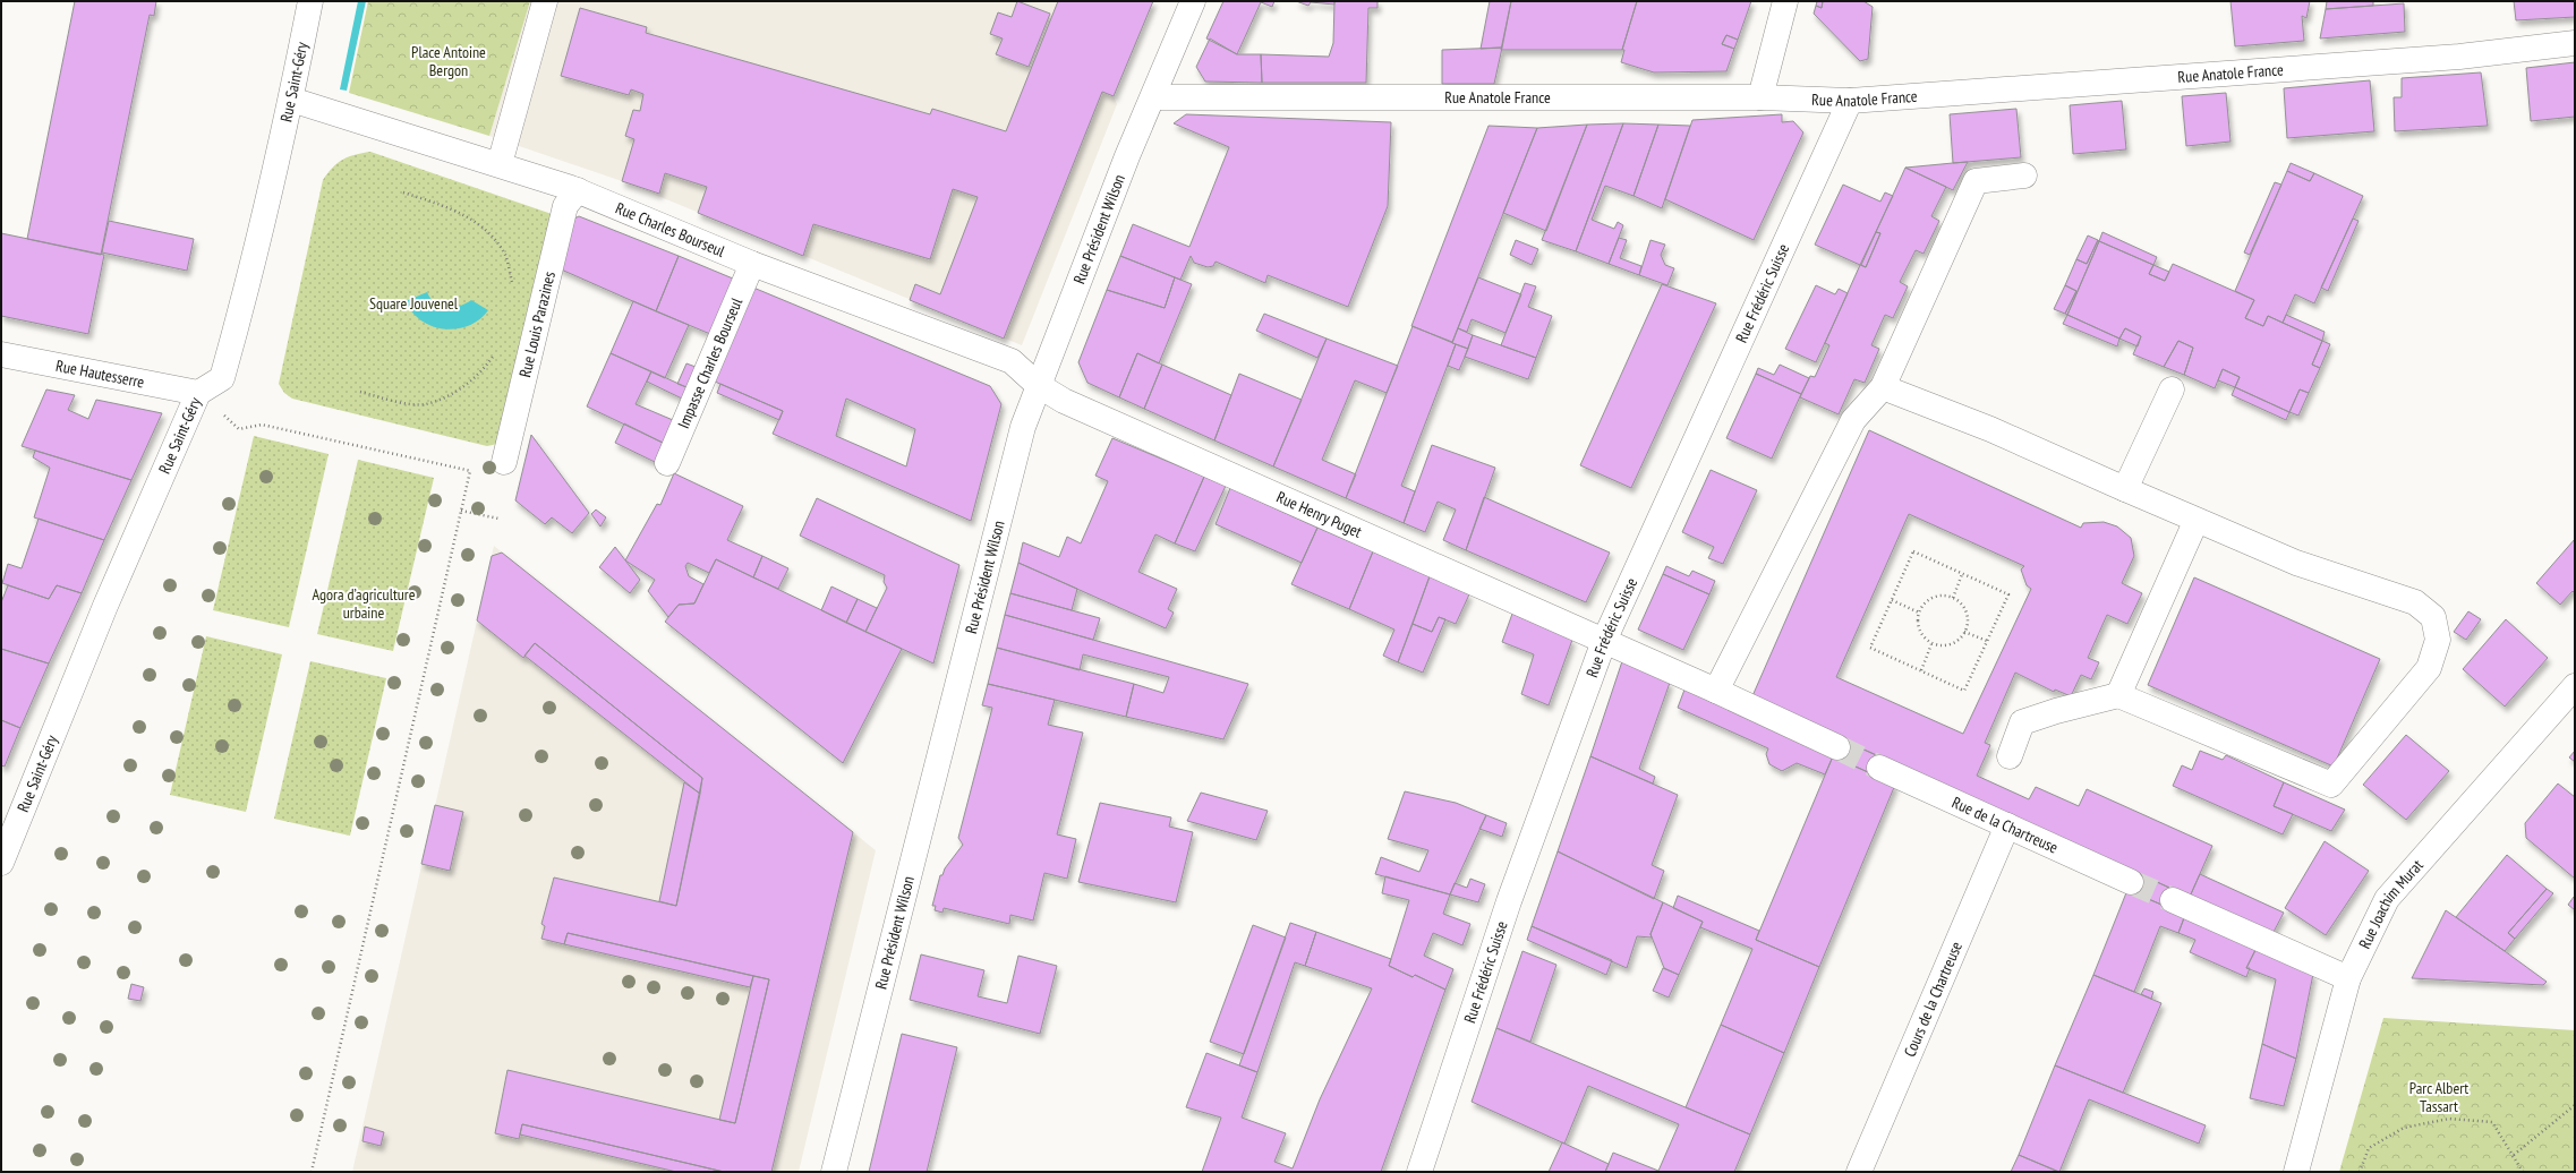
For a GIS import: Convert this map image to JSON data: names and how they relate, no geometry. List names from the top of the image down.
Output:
{
  "streets": {
    "street": [
      "Rue Anatole France",
      "Rue Saint-Géry",
      "Rue Charles Bourseul",
      "Rue Président Wilson",
      "Rue Frédéric Suisse",
      "Rue Louis Parazines",
      "Impasse Charles Bourseul",
      "Rue Hautesserre",
      "Rue Henry Puget",
      "Rue de la Chartreuse",
      "Rue Joachim Murat",
      "Cours de la Chartreuse"
    ]
  },
  "crossings": [
    ["Rue Anatole France", "Rue Président Wilson"],
    ["Rue Anatole France", "Rue Frédéric Suisse"],
    ["Rue Saint-Géry", "Rue Charles Bourseul"],
    ["Rue Saint-Géry", "Rue Hautesserre"],
    ["Rue Charles Bourseul", "Rue Président Wilson"],
    ["Rue Charles Bourseul", "Rue Louis Parazines"],
    ["Rue Charles Bourseul", "Impasse Charles Bourseul"],
    ["Rue Charles Bourseul", "Rue Henry Puget"],
    ["Rue Président Wilson", "Rue Henry Puget"],
    ["Rue Frédéric Suisse", "Rue Henry Puget"],
    ["Rue de la Chartreuse", "Cours de la Chartreuse"]
  ],
  "parks": [
    "Place Antoine Bergon",
    "Square Jouvenel",
    "Agora d’agriculture urbaine",
    "Parc Albert Tassart"
  ]
}
